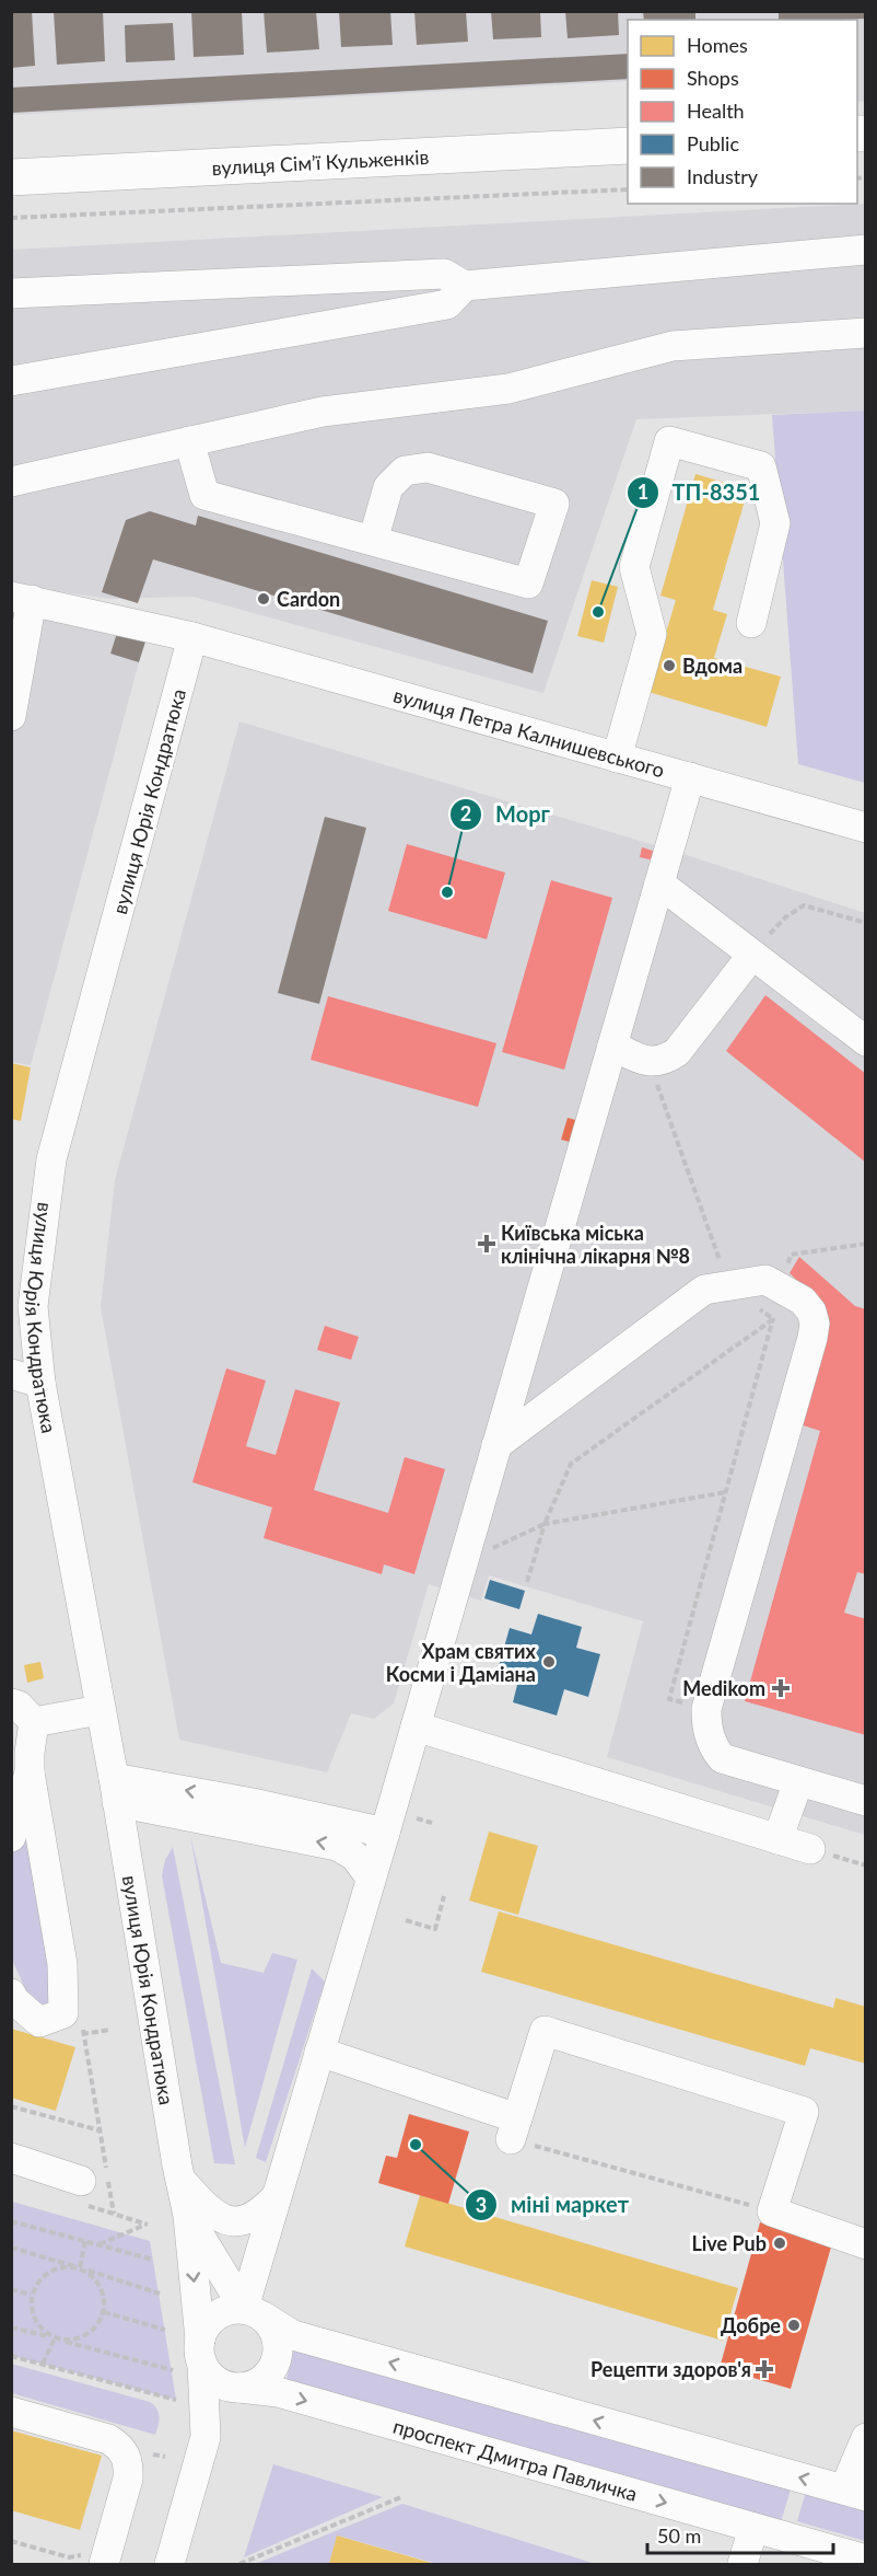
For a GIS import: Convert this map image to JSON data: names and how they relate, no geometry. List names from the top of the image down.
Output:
{
  "streets": {
    "main road": ["вулиця Сімʼї Кульженків"],
    "street": ["вулиця Петра Калнишевського", "вулиця Юрія Кондратюка", "проспект Дмитра Павличка"]
  },
  "crossings": [
    ["вулиця Петра Калнишевського", "вулиця Юрія Кондратюка"],
    ["вулиця Юрія Кондратюка", "проспект Дмитра Павличка"]
  ],
  "places": {
    "other": [
      "Cardon",
      "ТП-8351",
      "Вдома",
      "Морг",
      "Храм святих Косми і Даміана",
      "міні маркет",
      "Live Pub",
      "Добре"
    ],
    "health": ["Київська міська клінічна лікарня №8", "Medikom", "Рецепти здоров'я"]
  },
  "legend": [
    "Homes",
    "Shops",
    "Health",
    "Public",
    "Industry"
  ],
  "scale_bar": "50 m"
}
